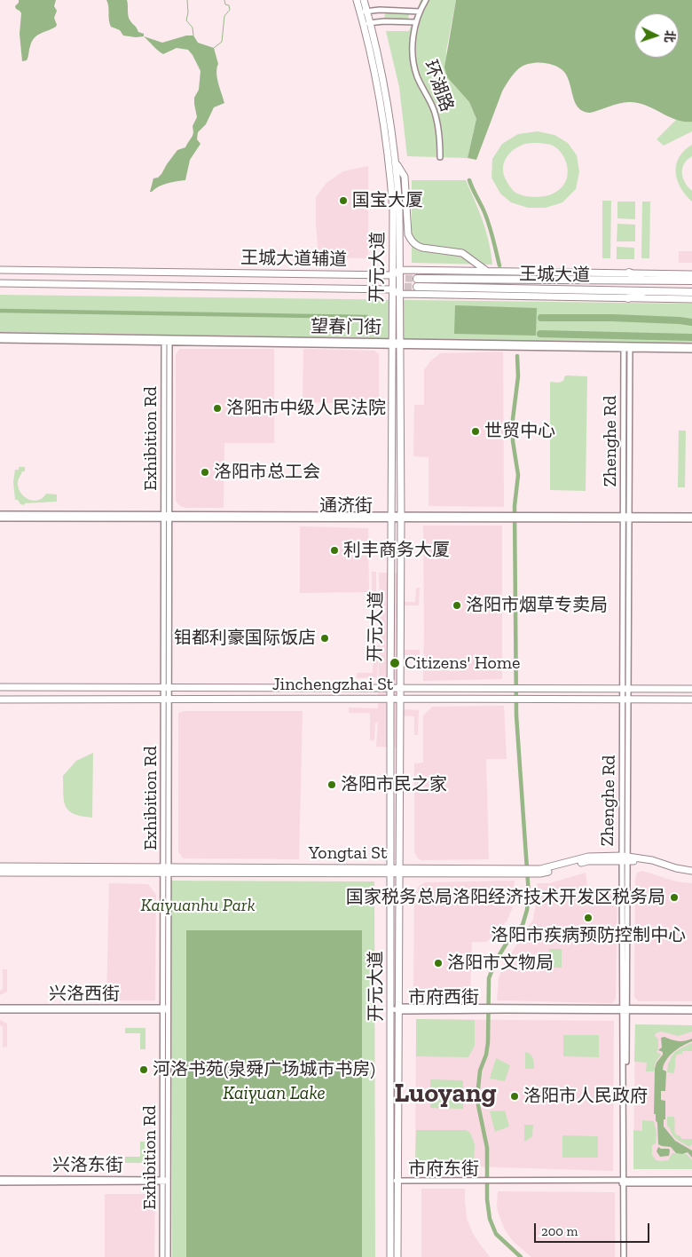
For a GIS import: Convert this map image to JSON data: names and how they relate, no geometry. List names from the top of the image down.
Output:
{
  "streets": {
    "highway": ["王城大道"],
    "main road": [
      "王城大道辅道",
      "开元大道",
      "Jinchengzhai St",
      "Yongtai St"
    ],
    "street": [
      "环湖路",
      "望春门街",
      "Exhibition Rd",
      "Zhenghe Rd",
      "通济街",
      "兴洛西街",
      "市府西街",
      "兴洛东街",
      "市府东街"
    ]
  },
  "crossings": [
    ["王城大道辅道", "开元大道"],
    ["开元大道", "望春门街"],
    ["开元大道", "通济街"],
    ["开元大道", "Jinchengzhai St"],
    ["开元大道", "Yongtai St"],
    ["开元大道", "市府西街"],
    ["开元大道", "市府东街"],
    ["望春门街", "Exhibition Rd"],
    ["望春门街", "Zhenghe Rd"],
    ["Exhibition Rd", "通济街"],
    ["Exhibition Rd", "Jinchengzhai St"],
    ["Exhibition Rd", "Yongtai St"],
    ["Exhibition Rd", "兴洛西街"],
    ["Exhibition Rd", "兴洛东街"],
    ["Zhenghe Rd", "通济街"],
    ["Zhenghe Rd", "Jinchengzhai St"],
    ["Zhenghe Rd", "Yongtai St"],
    ["Zhenghe Rd", "市府西街"],
    ["Zhenghe Rd", "市府东街"]
  ],
  "districts": ["Luoyang"],
  "water": ["Kaiyuan Lake"],
  "parks": ["Kaiyuanhu Park"],
  "places": [
    "国宝大厦",
    "洛阳市中级人民法院",
    "世贸中心",
    "洛阳市总工会",
    "利丰商务大厦",
    "洛阳市烟草专卖局",
    "钼都利豪国际饭店",
    "Citizens' Home",
    "洛阳市民之家",
    "国家税务总局洛阳经济技术开发区税务局",
    "洛阳市疾病预防控制中心",
    "洛阳市文物局",
    "河洛书苑(泉舜广场城市书房)",
    "洛阳市人民政府"
  ],
  "scale_bar": "200 m",
  "north": "right"
}
